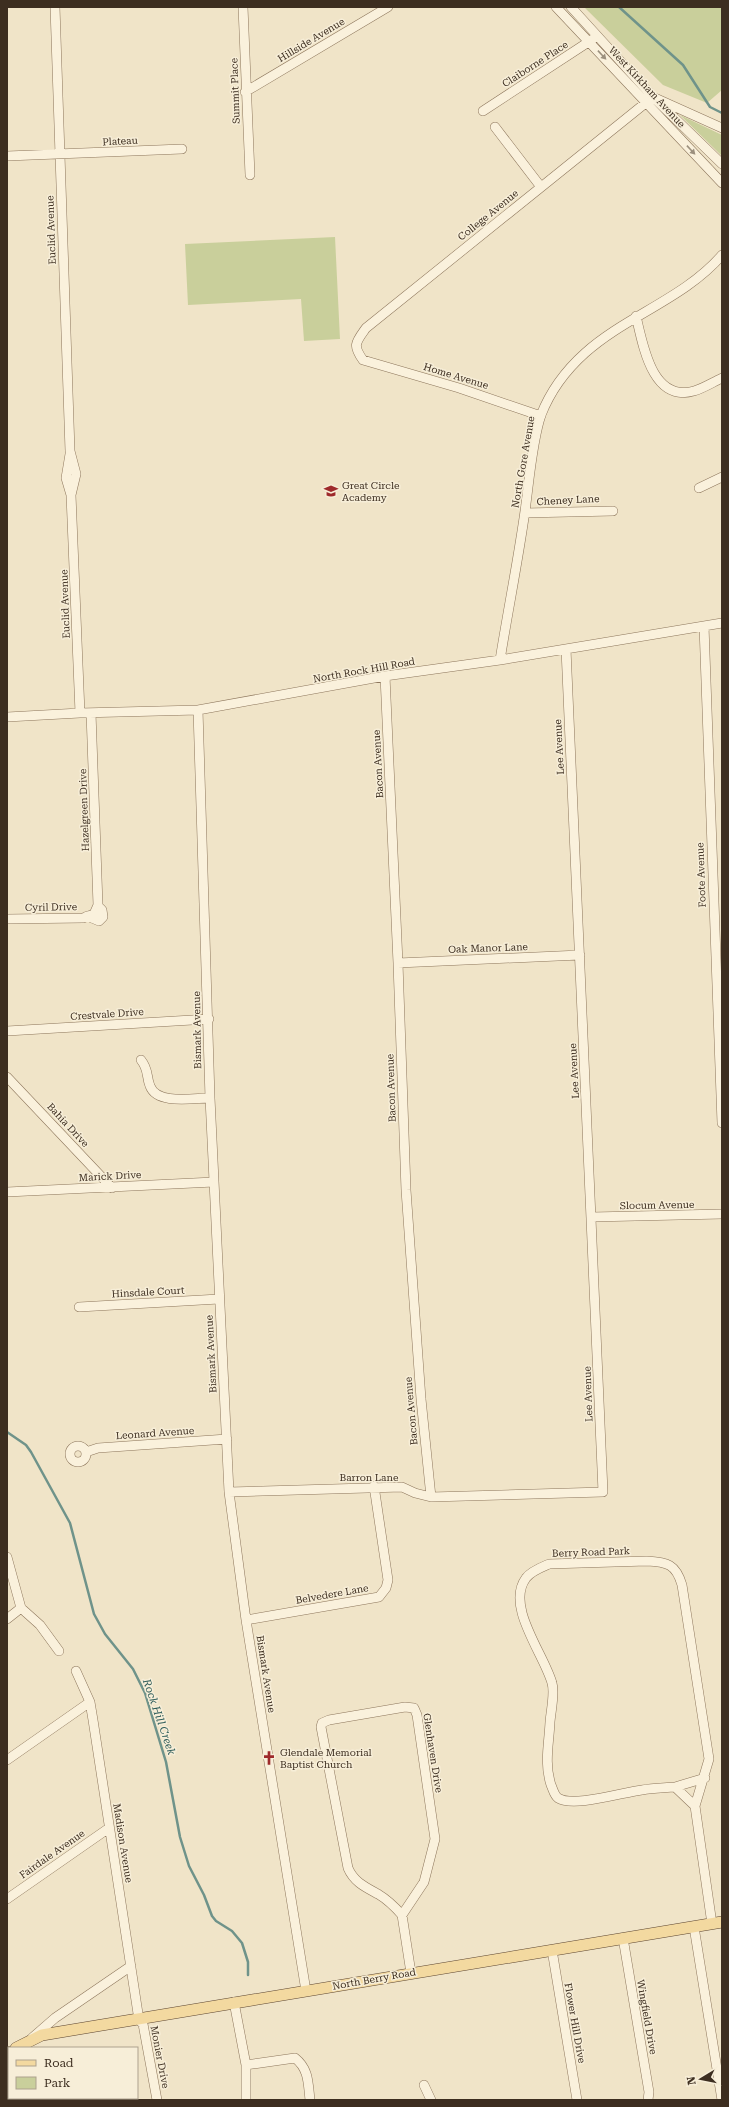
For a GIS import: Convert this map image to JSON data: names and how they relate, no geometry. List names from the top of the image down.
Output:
{
  "streets": {
    "main road": ["North Berry Road"],
    "street": [
      "Hillside Avenue",
      "Claiborne Place",
      "West Kirkham Avenue",
      "Summit Place",
      "Plateau",
      "College Avenue",
      "Euclid Avenue",
      "Home Avenue",
      "North Gore Avenue",
      "Cheney Lane",
      "North Rock Hill Road",
      "Lee Avenue",
      "Bacon Avenue",
      "Hazelgreen Drive",
      "Foote Avenue",
      "Cyril Drive",
      "Oak Manor Lane",
      "Crestvale Drive",
      "Bismark Avenue",
      "Bahia Drive",
      "Marick Drive",
      "Slocum Avenue",
      "Hinsdale Court",
      "Leonard Avenue",
      "Barron Lane",
      "Berry Road Park",
      "Belvedere Lane",
      "Glenhaven Drive",
      "Madison Avenue",
      "Fairdale Avenue",
      "Wingfield Drive",
      "Flower Hill Drive",
      "Monier Drive"
    ]
  },
  "crossings": [
    ["Hillside Avenue", "Summit Place"],
    ["Claiborne Place", "West Kirkham Avenue"],
    ["West Kirkham Avenue", "College Avenue"],
    ["Plateau", "Euclid Avenue"],
    ["College Avenue", "Home Avenue"],
    ["Euclid Avenue", "North Rock Hill Road"],
    ["Home Avenue", "North Gore Avenue"],
    ["North Gore Avenue", "Cheney Lane"],
    ["North Gore Avenue", "North Rock Hill Road"],
    ["North Rock Hill Road", "Lee Avenue"],
    ["North Rock Hill Road", "Bacon Avenue"],
    ["North Rock Hill Road", "Hazelgreen Drive"],
    ["North Rock Hill Road", "Foote Avenue"],
    ["North Rock Hill Road", "Bismark Avenue"],
    ["Lee Avenue", "Oak Manor Lane"],
    ["Lee Avenue", "Slocum Avenue"],
    ["Lee Avenue", "Barron Lane"],
    ["Bacon Avenue", "Oak Manor Lane"],
    ["Bacon Avenue", "Barron Lane"],
    ["Hazelgreen Drive", "Cyril Drive"],
    ["Crestvale Drive", "Bismark Avenue"],
    ["Bismark Avenue", "Marick Drive"],
    ["Bismark Avenue", "Hinsdale Court"],
    ["Bismark Avenue", "Leonard Avenue"],
    ["Bismark Avenue", "Barron Lane"],
    ["Bismark Avenue", "Belvedere Lane"],
    ["Bismark Avenue", "North Berry Road"],
    ["Bahia Drive", "Marick Drive"],
    ["Barron Lane", "Belvedere Lane"],
    ["Berry Road Park", "North Berry Road"],
    ["Madison Avenue", "Fairdale Avenue"],
    ["Madison Avenue", "North Berry Road"],
    ["Madison Avenue", "Monier Drive"],
    ["North Berry Road", "Wingfield Drive"],
    ["North Berry Road", "Flower Hill Drive"],
    ["North Berry Road", "Monier Drive"]
  ],
  "water": ["Rock Hill Creek"],
  "places": {
    "school or university": ["Great Circle Academy"],
    "church": ["Glendale Memorial Baptist Church"]
  },
  "legend": ["Road", "Park"],
  "north": "left"
}
